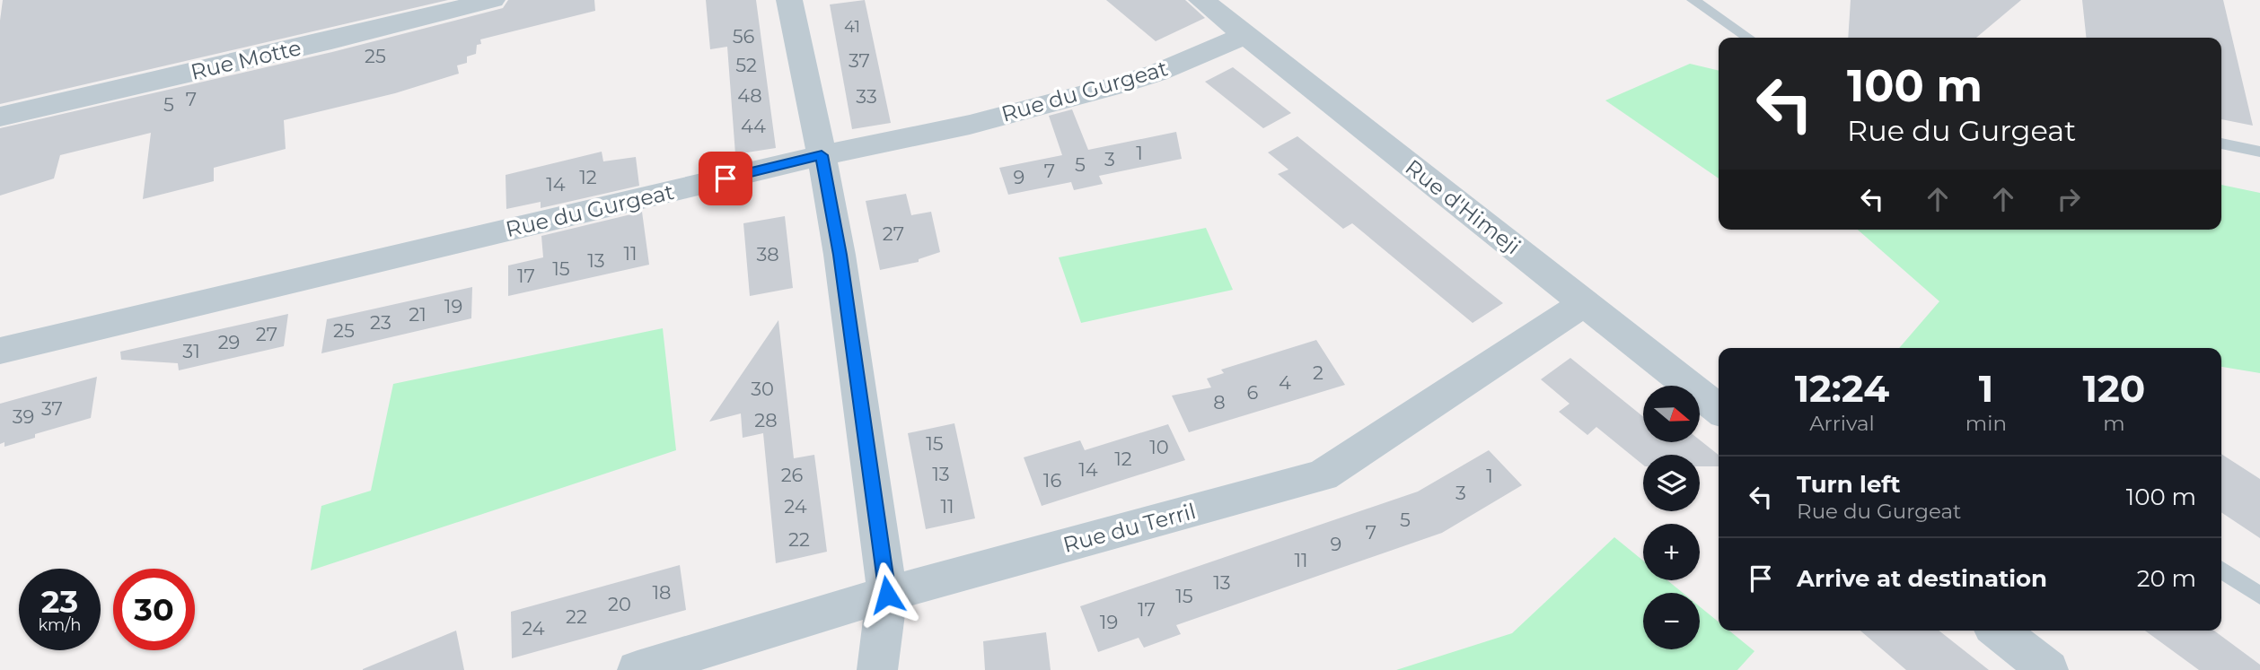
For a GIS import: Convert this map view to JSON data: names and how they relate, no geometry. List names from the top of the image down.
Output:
{
  "streets": {
    "street": [
      "Rue Motte",
      "Rue du Gurgeat",
      "Rue d'Himeji",
      "Rue du Terril"
    ]
  },
  "crossings": [
    ["Rue du Gurgeat", "Rue d'Himeji"],
    ["Rue d'Himeji", "Rue du Terril"]
  ],
  "house_numbers": [
    "41",
    "56",
    "25",
    "37",
    "52",
    "48",
    "33",
    "7",
    "5",
    "44",
    "1",
    "3",
    "5",
    "7",
    "12",
    "9",
    "14",
    "27",
    "11",
    "38",
    "13",
    "15",
    "17",
    "19",
    "21",
    "23",
    "25",
    "27",
    "29",
    "31",
    "2",
    "4",
    "30",
    "6",
    "8",
    "37",
    "39",
    "28",
    "15",
    "10",
    "12",
    "14",
    "13",
    "26",
    "1",
    "16",
    "3",
    "24",
    "11",
    "5",
    "7",
    "22",
    "9",
    "11",
    "13",
    "18",
    "15",
    "20",
    "17",
    "22",
    "19",
    "24"
  ],
  "north": "right",
  "page": {
    "turn": ["100 m", "Rue du Gurgeat"],
    "eta": [
      "12:24",
      "Arrival",
      "1",
      "min",
      "120",
      "m"
    ],
    "map_buttons": ["+", "−"],
    "list": [
      {
        "name": "Turn left",
        "note": "Rue du Gurgeat",
        "value": "100 m"
      },
      {
        "name": "Arrive at destination",
        "value": "20 m"
      }
    ],
    "speed": "23 km/h",
    "limit": "30"
  }
}
